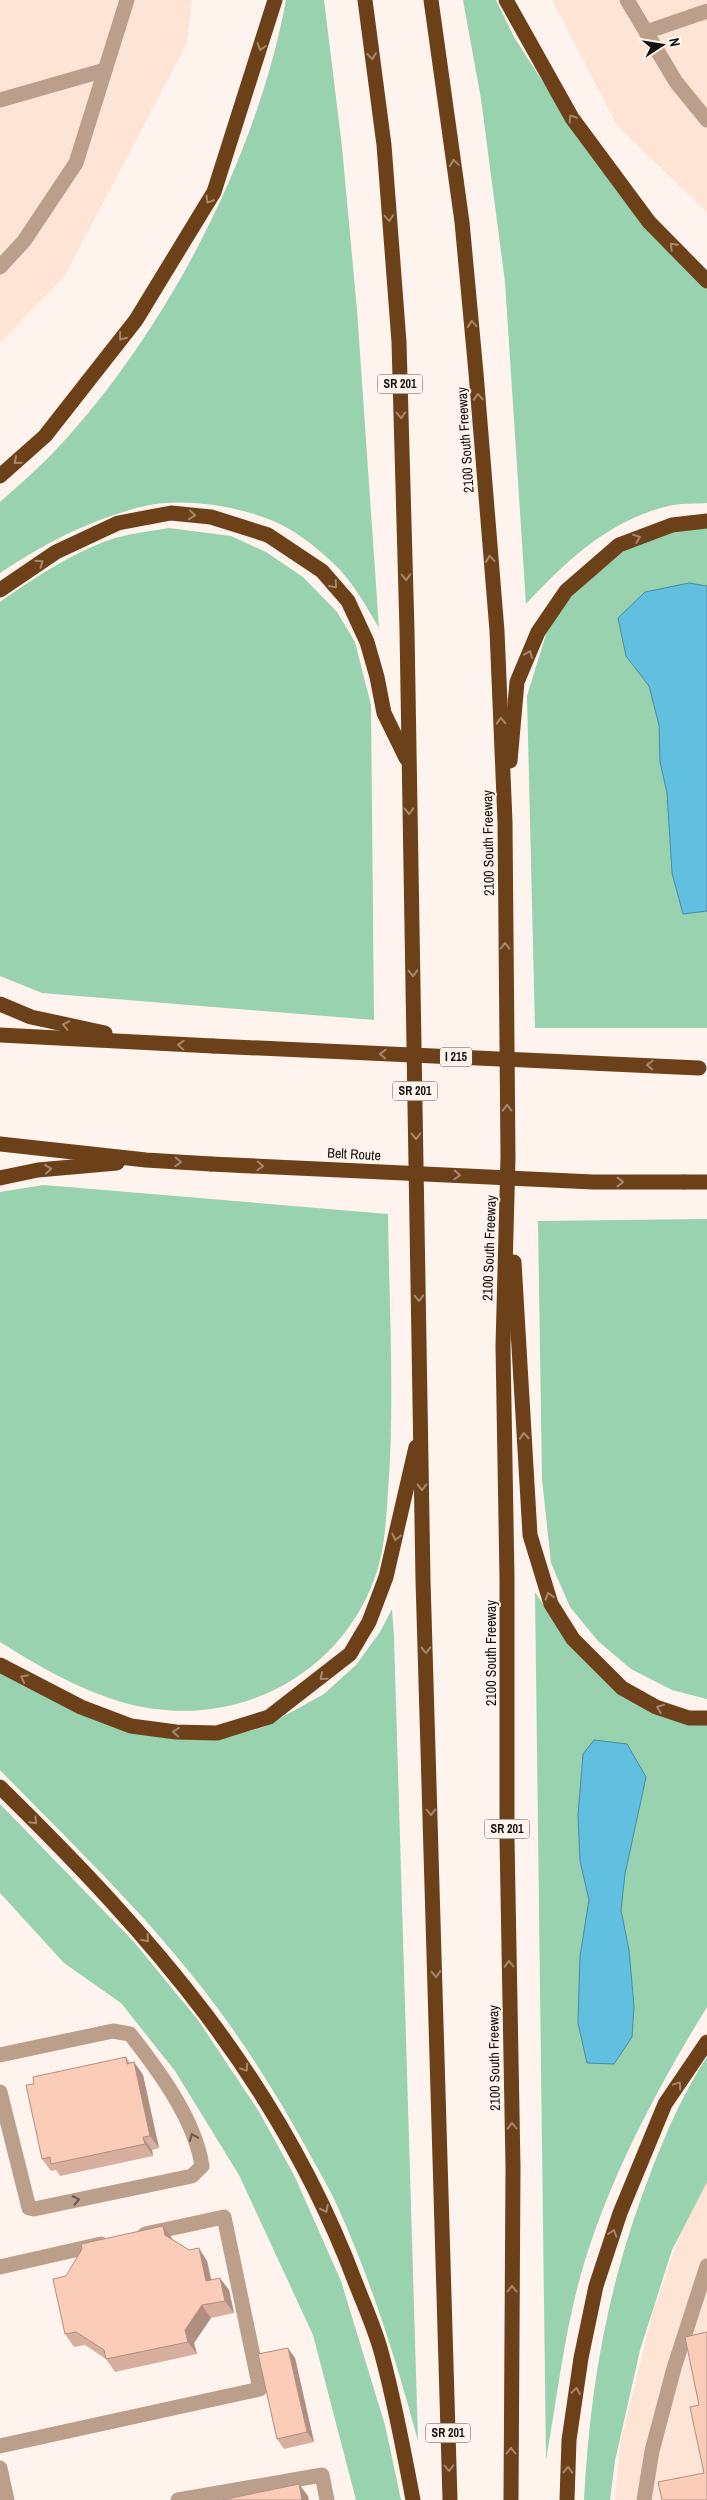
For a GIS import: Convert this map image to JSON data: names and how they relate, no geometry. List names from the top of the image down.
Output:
{
  "streets": {
    "highway": [
      "SR 201",
      "2100 South Freeway",
      "I 215",
      "Belt Route"
    ]
  },
  "north": "right"
}
